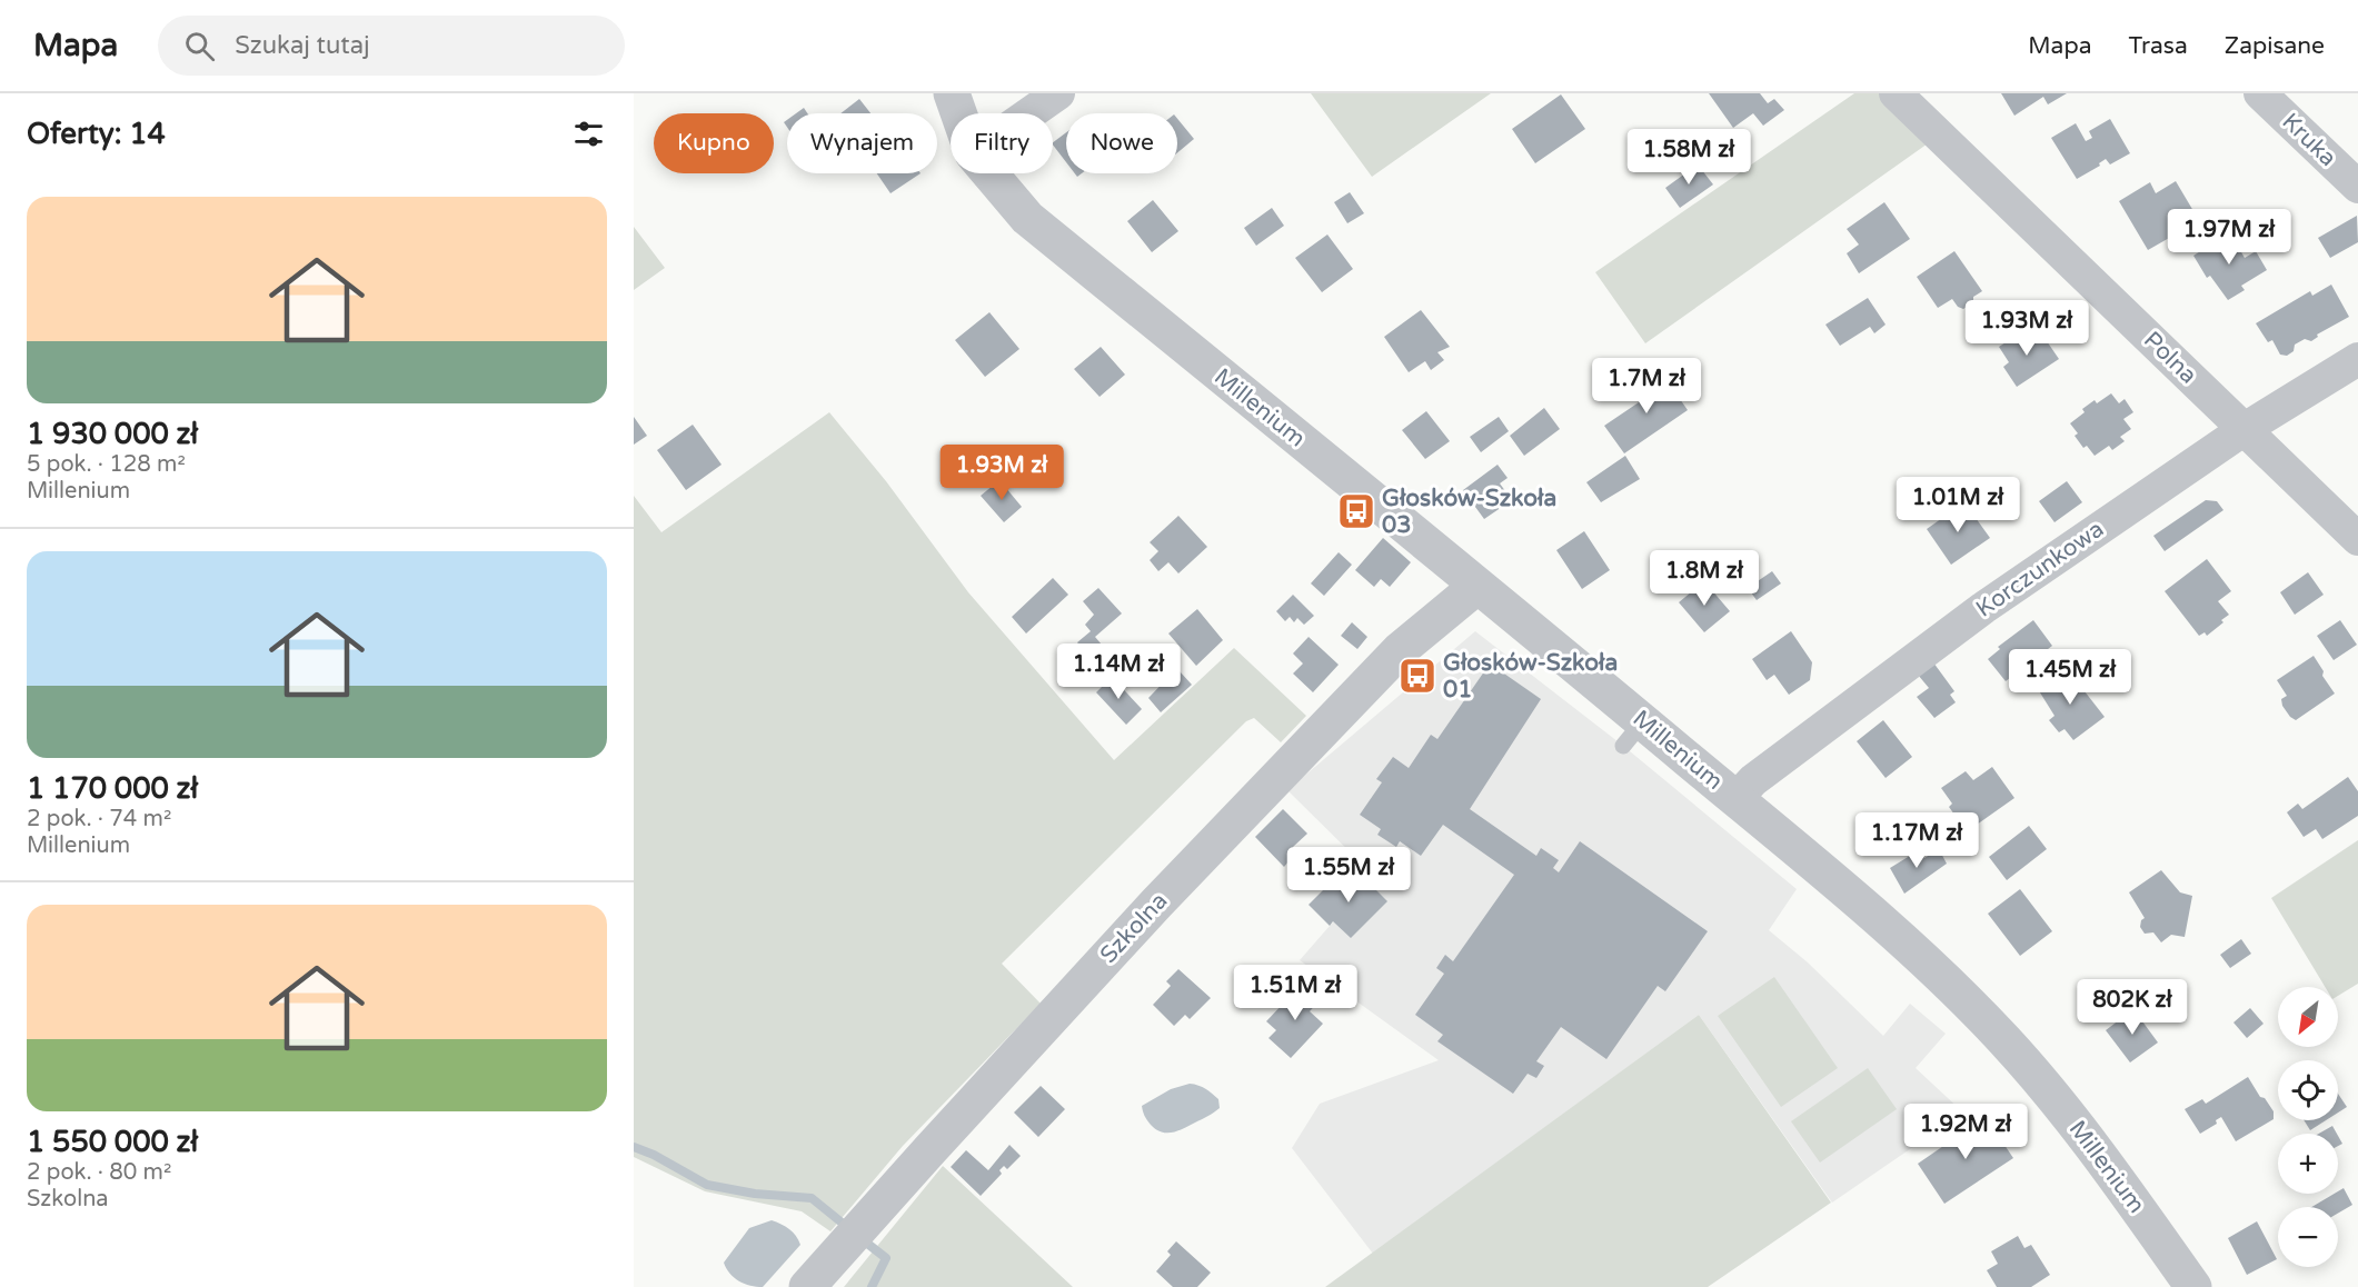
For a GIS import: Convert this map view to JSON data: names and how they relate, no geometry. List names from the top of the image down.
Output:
{
  "streets": {
    "street": [
      "Kruka",
      "Polna",
      "Millenium",
      "Korczunkowa",
      "Szkolna"
    ]
  },
  "crossings": [
    ["Polna", "Korczunkowa"],
    ["Millenium", "Korczunkowa"],
    ["Millenium", "Szkolna"]
  ],
  "places": {
    "bus stop": ["Głosków-Szkoła 03", "Głosków-Szkoła 01"]
  },
  "north": "bottom left",
  "page": {
    "header": "Mapa",
    "search": "Szukaj tutaj",
    "nav": ["Mapa", "Trasa", "Zapisane"],
    "heading": "Oferty: 14",
    "chip": [
      "Kupno",
      "Wynajem",
      "Filtry",
      "Nowe"
    ],
    "price": [
      "1.58M zł",
      "1.97M zł",
      "1.93M zł",
      "1.7M zł",
      "1.93M zł",
      "1.01M zł",
      "1.8M zł",
      "1.14M zł",
      "1.45M zł",
      "1.17M zł",
      "1.55M zł",
      "1.51M zł",
      "802K zł",
      "1.92M zł"
    ],
    "list": [
      {
        "name": "1 930 000 zł",
        "note": "5 pok. · 128 m² · Millenium"
      },
      {
        "name": "1 170 000 zł",
        "note": "2 pok. · 74 m² · Millenium"
      },
      {
        "name": "1 550 000 zł",
        "note": "2 pok. · 80 m² · Szkolna"
      }
    ],
    "map_buttons": ["+", "−"]
  }
}
